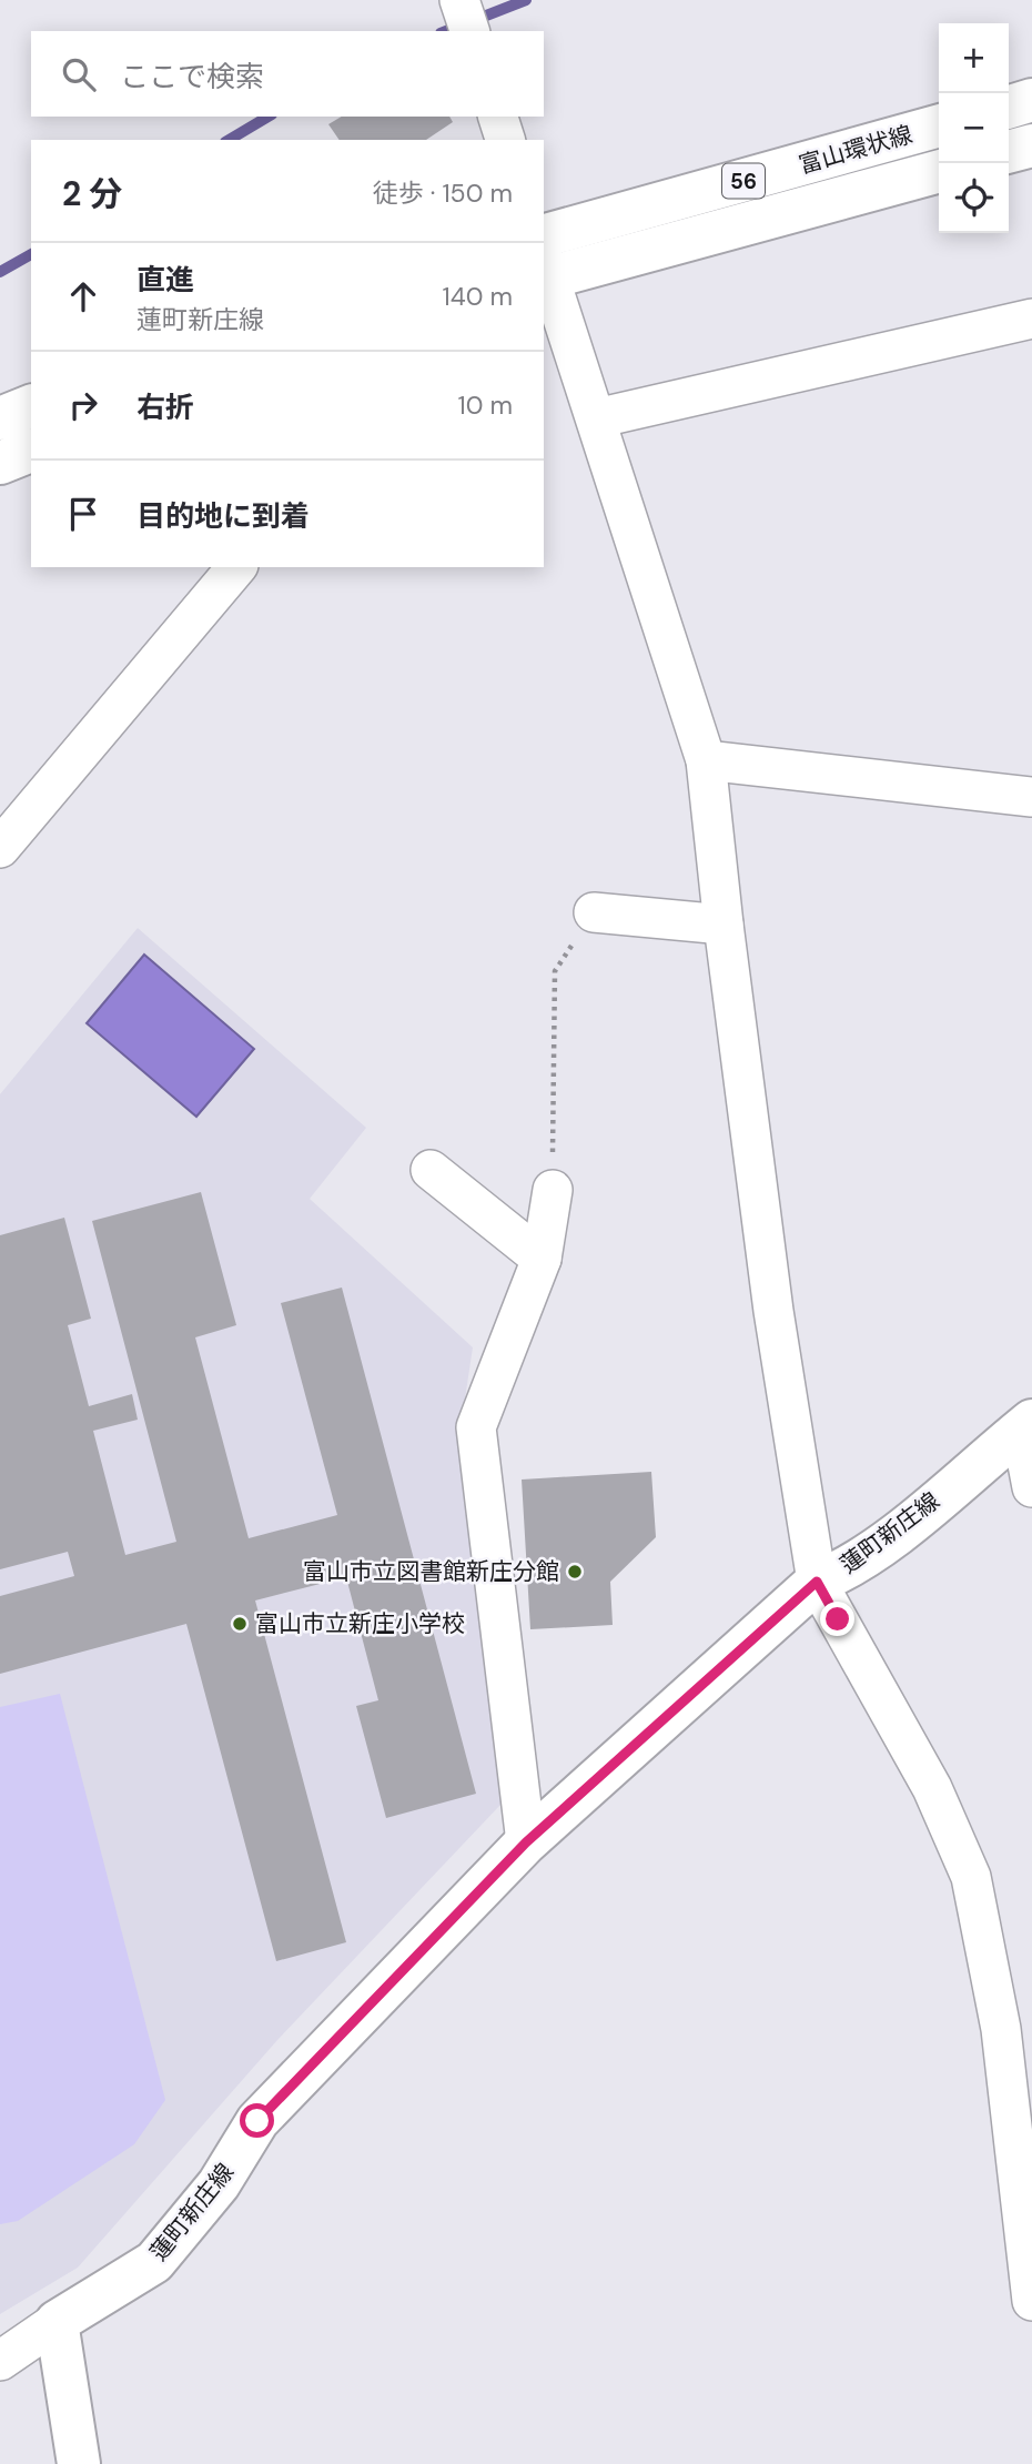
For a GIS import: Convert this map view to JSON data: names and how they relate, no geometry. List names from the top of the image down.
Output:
{
  "streets": {
    "main road": ["富山環状線", "56", "蓮町新庄線"]
  },
  "places": ["富山市立図書館新庄分館", "富山市立新庄小学校"],
  "page": {
    "map_buttons": ["+", "−"],
    "search": "ここで検索",
    "heading": ["2 分", "徒歩 · 150 m"],
    "list": [
      ["直進", "蓮町新庄線", "140 m"],
      ["右折", "10 m"],
      "目的地に到着"
    ]
  }
}
